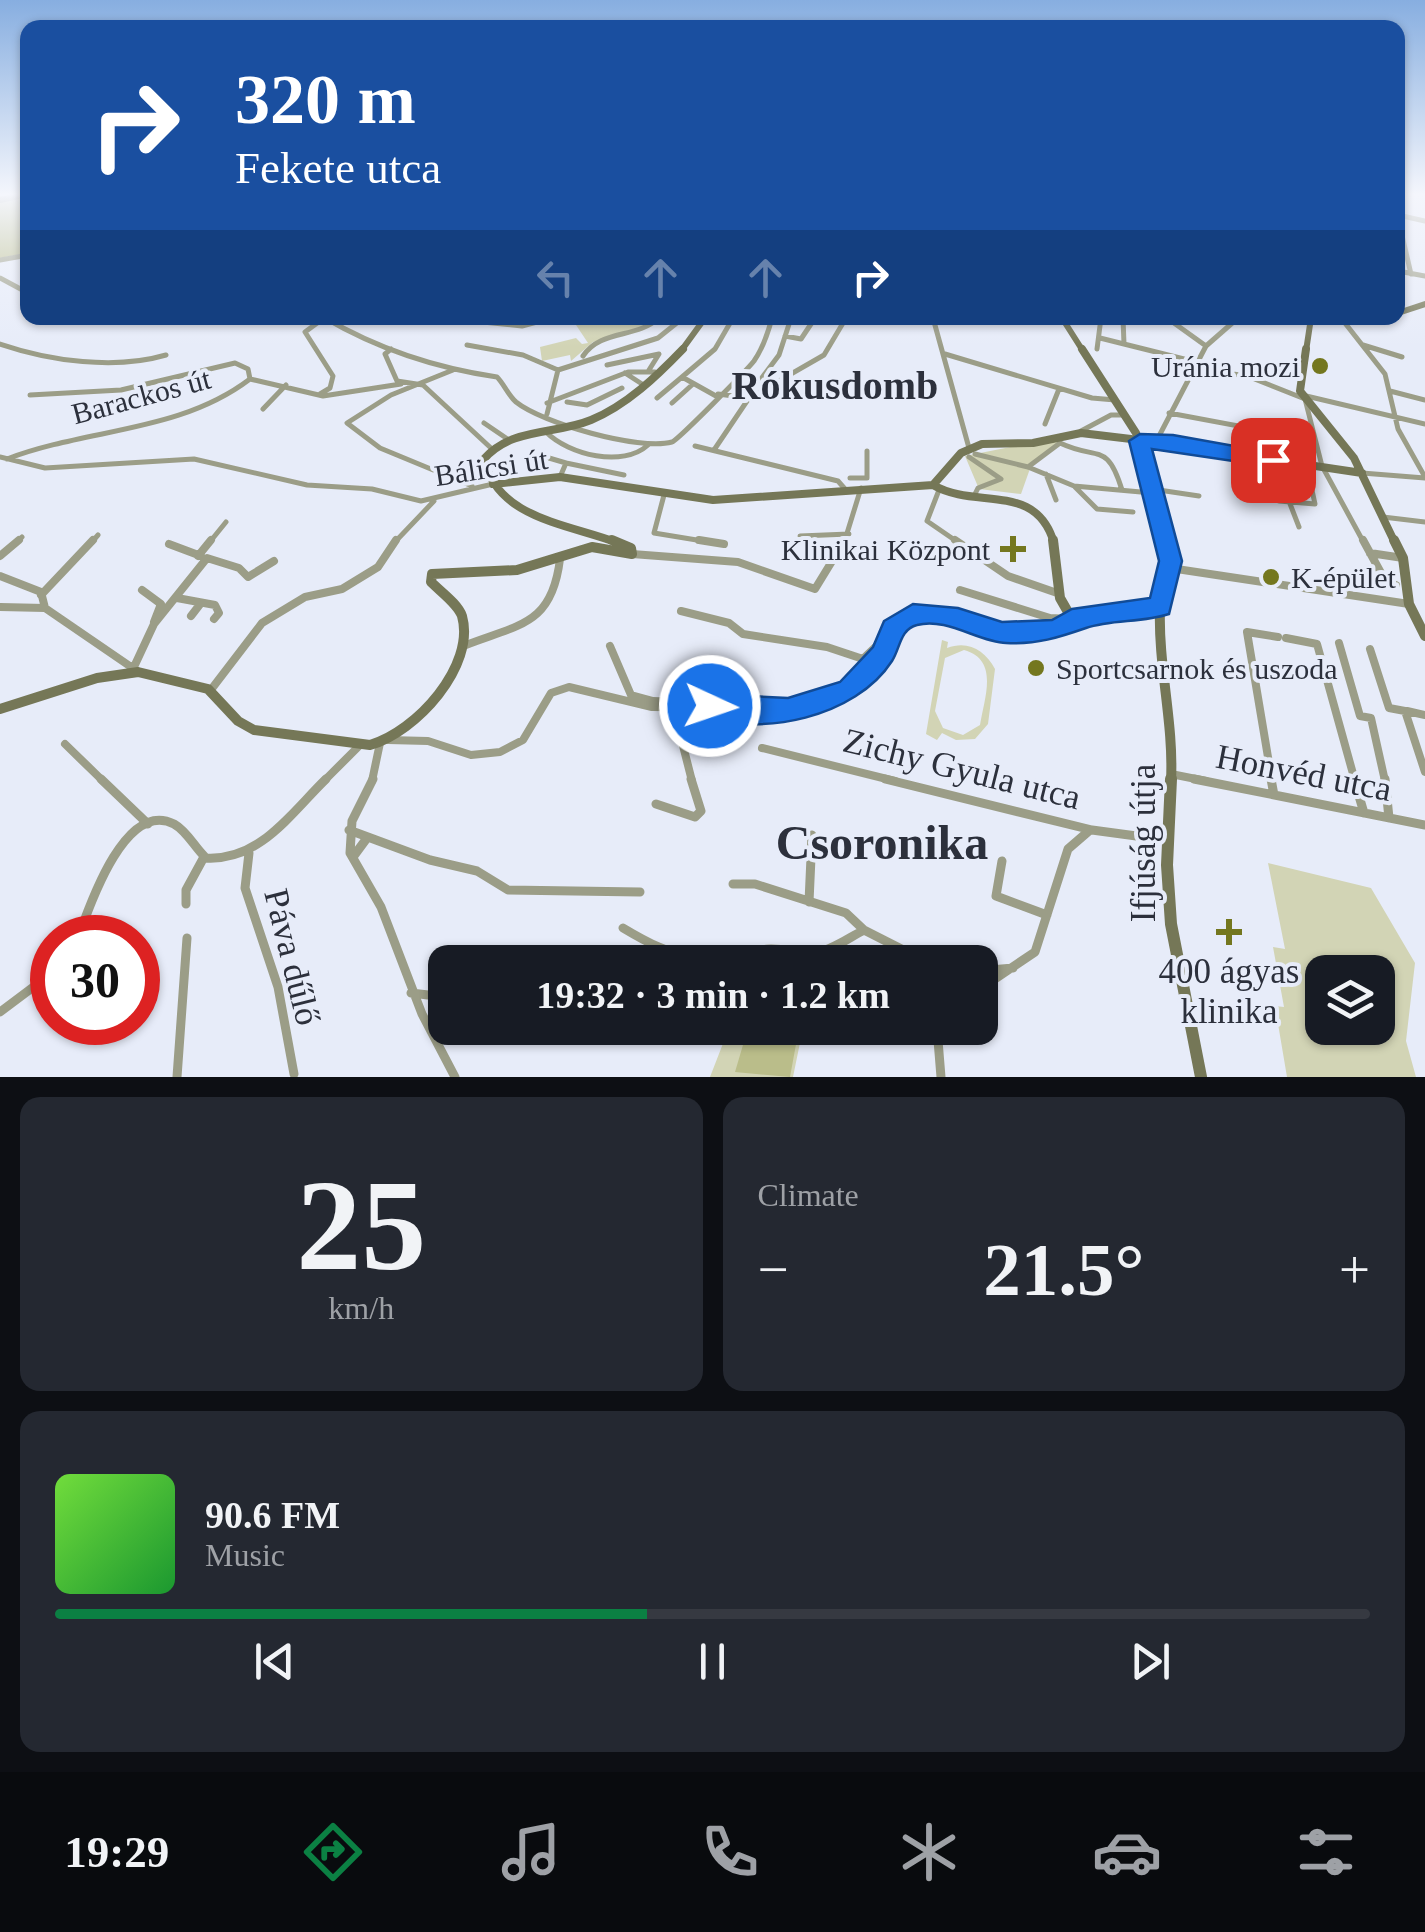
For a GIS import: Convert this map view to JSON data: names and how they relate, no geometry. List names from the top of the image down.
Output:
{
  "streets": {
    "street": [
      "Barackos út",
      "Bálicsi út",
      "Zichy Gyula utca",
      "Honvéd utca",
      "Ifjúság útja",
      "Páva dűlő"
    ]
  },
  "crossings": [
    ["Barackos út", "Bálicsi út"],
    ["Zichy Gyula utca", "Ifjúság útja"],
    ["Honvéd utca", "Ifjúság útja"]
  ],
  "districts": ["Rókusdomb", "Csoronika"],
  "places": {
    "other": ["Uránia mozi", "K-épület", "Sportcsarnok és uszoda"],
    "health": ["Klinikai Központ", "400 ágyas klinika"]
  },
  "page": {
    "turn": ["320 m", "Fekete utca"],
    "limit": "30",
    "trip": "19:32 · 3 min · 1.2 km",
    "tile": [
      ["25", "km/h"],
      "Climate"
    ],
    "heat": ["−", "21.5°", "+"],
    "song": ["90.6 FM", "Music"],
    "tabs": "19:29"
  }
}
